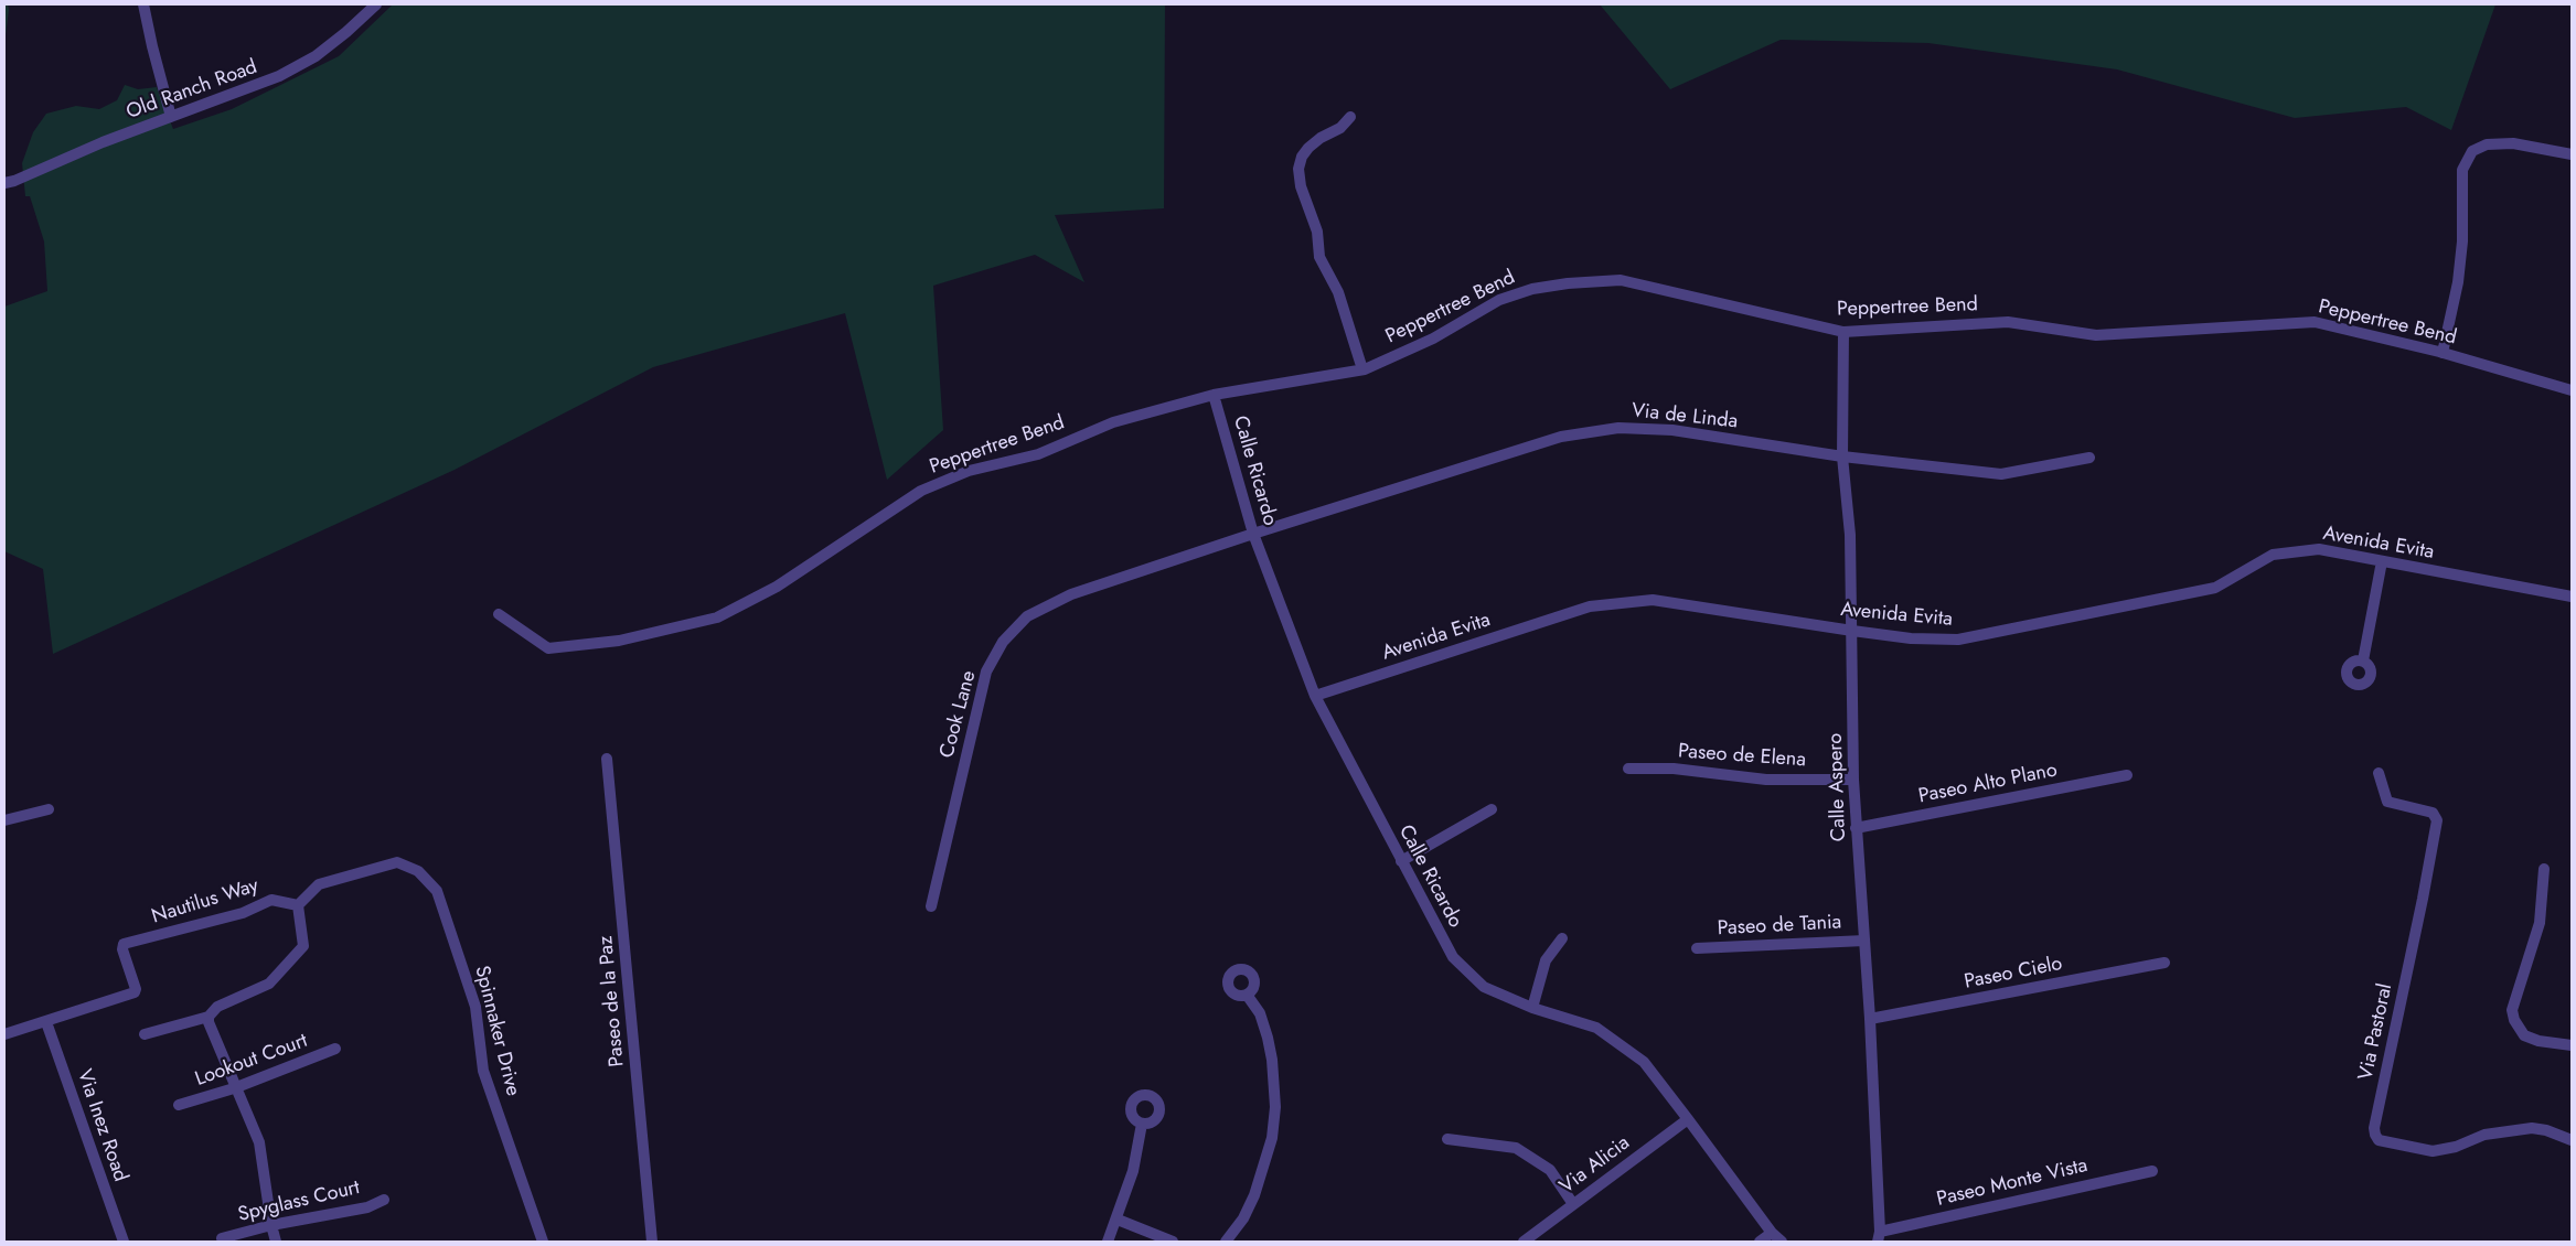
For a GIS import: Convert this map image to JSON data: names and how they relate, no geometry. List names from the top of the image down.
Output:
{
  "streets": {
    "street": [
      "Old Ranch Road",
      "Peppertree Bend",
      "Via de Linda",
      "Calle Ricardo",
      "Avenida Evita",
      "Cook Lane",
      "Paseo de Elena",
      "Paseo Alto Plano",
      "Calle Aspero",
      "Nautilus Way",
      "Paseo de Tania",
      "Paseo Cielo",
      "Paseo de la Paz",
      "Spinnaker Drive",
      "Via Pastoral",
      "Lookout Court",
      "Via Inez Road",
      "Via Alicia",
      "Paseo Monte Vista",
      "Spyglass Court"
    ]
  },
  "crossings": [
    ["Peppertree Bend", "Calle Ricardo"],
    ["Peppertree Bend", "Calle Aspero"],
    ["Via de Linda", "Calle Ricardo"],
    ["Via de Linda", "Cook Lane"],
    ["Via de Linda", "Calle Aspero"],
    ["Calle Ricardo", "Avenida Evita"],
    ["Calle Ricardo", "Cook Lane"],
    ["Calle Ricardo", "Via Alicia"],
    ["Avenida Evita", "Calle Aspero"],
    ["Paseo de Elena", "Calle Aspero"],
    ["Paseo Alto Plano", "Calle Aspero"],
    ["Calle Aspero", "Paseo de Tania"],
    ["Calle Aspero", "Paseo Cielo"],
    ["Calle Aspero", "Paseo Monte Vista"],
    ["Nautilus Way", "Spinnaker Drive"],
    ["Nautilus Way", "Via Inez Road"]
  ]
}
